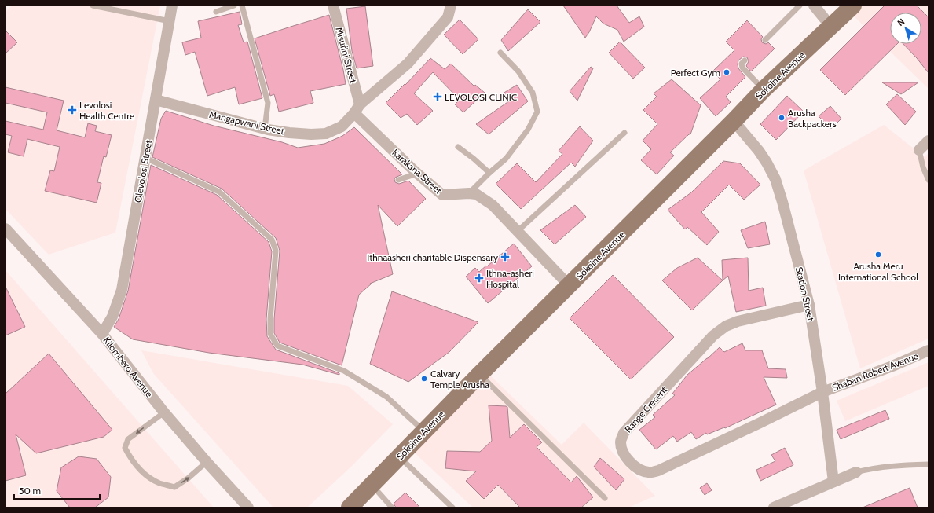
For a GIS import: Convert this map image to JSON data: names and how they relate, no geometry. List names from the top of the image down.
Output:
{
  "streets": {
    "main road": ["Sokoine Avenue"],
    "street": [
      "Misufini Street",
      "Mangapwani Street",
      "Olevolosi Street",
      "Karakana Street",
      "Station Street",
      "Kilombero Avenue",
      "Shaban Robert Avenue",
      "Range Crecent"
    ]
  },
  "crossings": [
    ["Misufini Street", "Mangapwani Street"],
    ["Misufini Street", "Karakana Street"],
    ["Sokoine Avenue", "Karakana Street"],
    ["Sokoine Avenue", "Station Street"],
    ["Mangapwani Street", "Olevolosi Street"],
    ["Mangapwani Street", "Karakana Street"],
    ["Olevolosi Street", "Kilombero Avenue"],
    ["Station Street", "Shaban Robert Avenue"],
    ["Station Street", "Range Crecent"],
    ["Shaban Robert Avenue", "Range Crecent"]
  ],
  "places": {
    "other": [
      "Perfect Gym",
      "Arusha Backpackers",
      "Arusha Meru International School",
      "Calvary Temple Arusha"
    ],
    "health": [
      "LEVOLOSI CLINIC",
      "Levolosi Health Centre",
      "Ithnaasheri charitable Dispensary",
      "Ithna-asheri Hospital"
    ]
  },
  "scale_bar": "50 m",
  "north": "top left"
}
